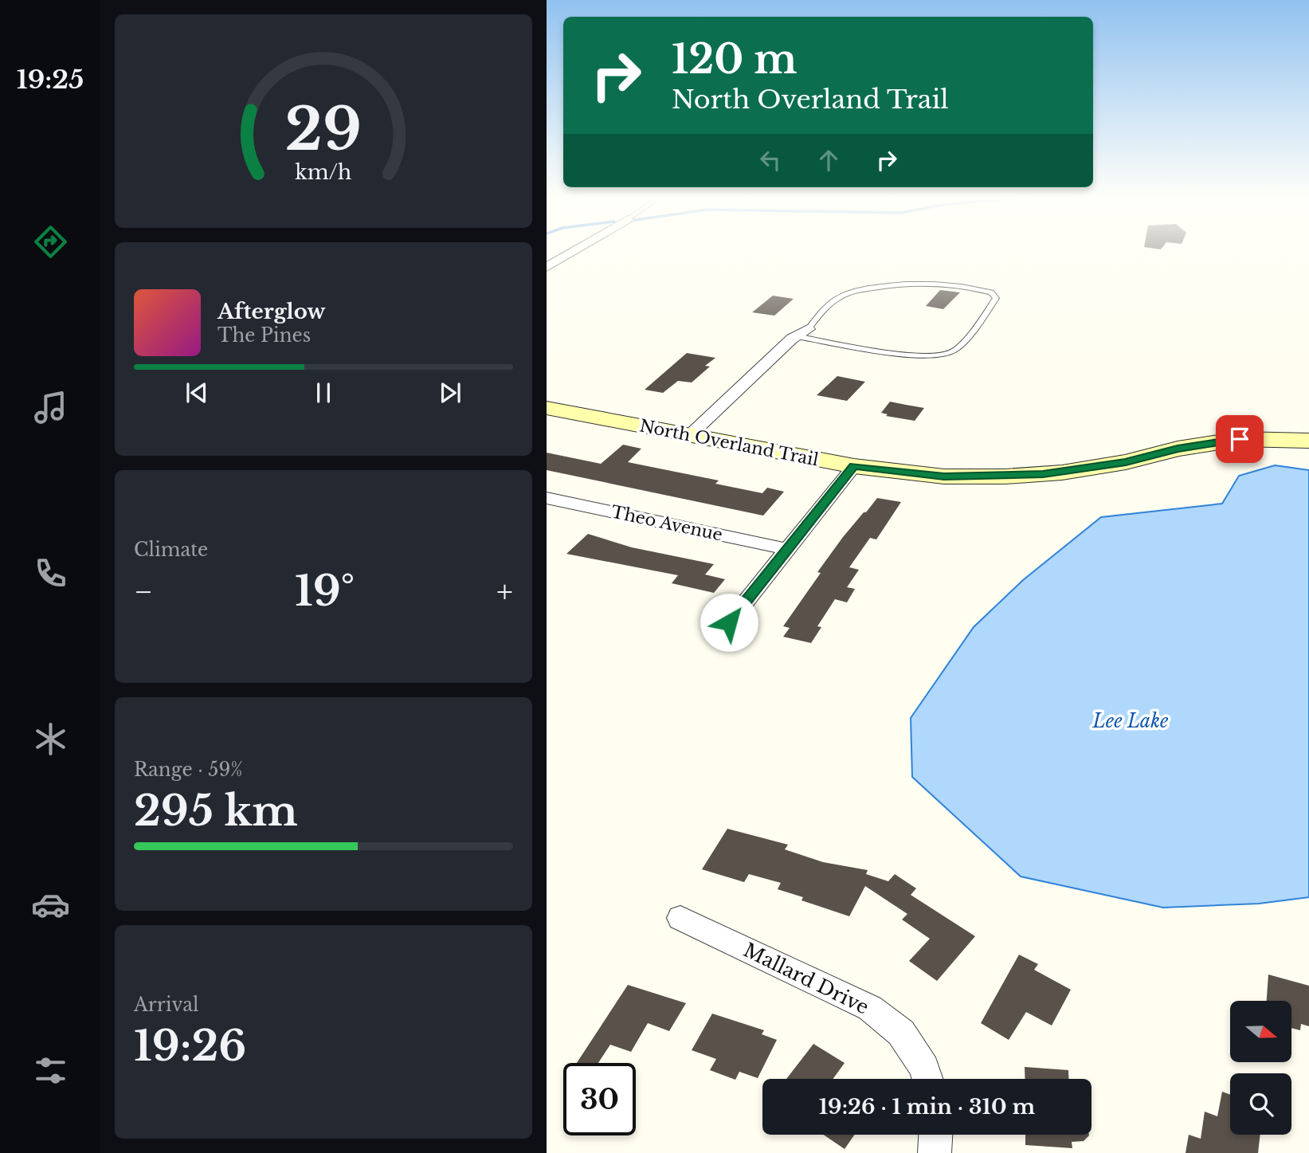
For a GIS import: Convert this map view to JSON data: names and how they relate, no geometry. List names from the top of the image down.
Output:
{
  "streets": {
    "main road": ["North Overland Trail"],
    "street": ["Theo Avenue", "Mallard Drive"]
  },
  "water": ["Lee Lake"],
  "north": "right",
  "page": {
    "tabs": "19:25",
    "turn": ["120 m", "North Overland Trail"],
    "song": ["Afterglow", "The Pines"],
    "tile": [
      "Climate",
      ["Range · 59%", "295 km"],
      ["Arrival", "19:26"]
    ],
    "heat": ["−", "19°", "+"],
    "limit": "30",
    "trip": "19:26 · 1 min · 310 m",
    "gauge": ["29", "km/h"]
  }
}
